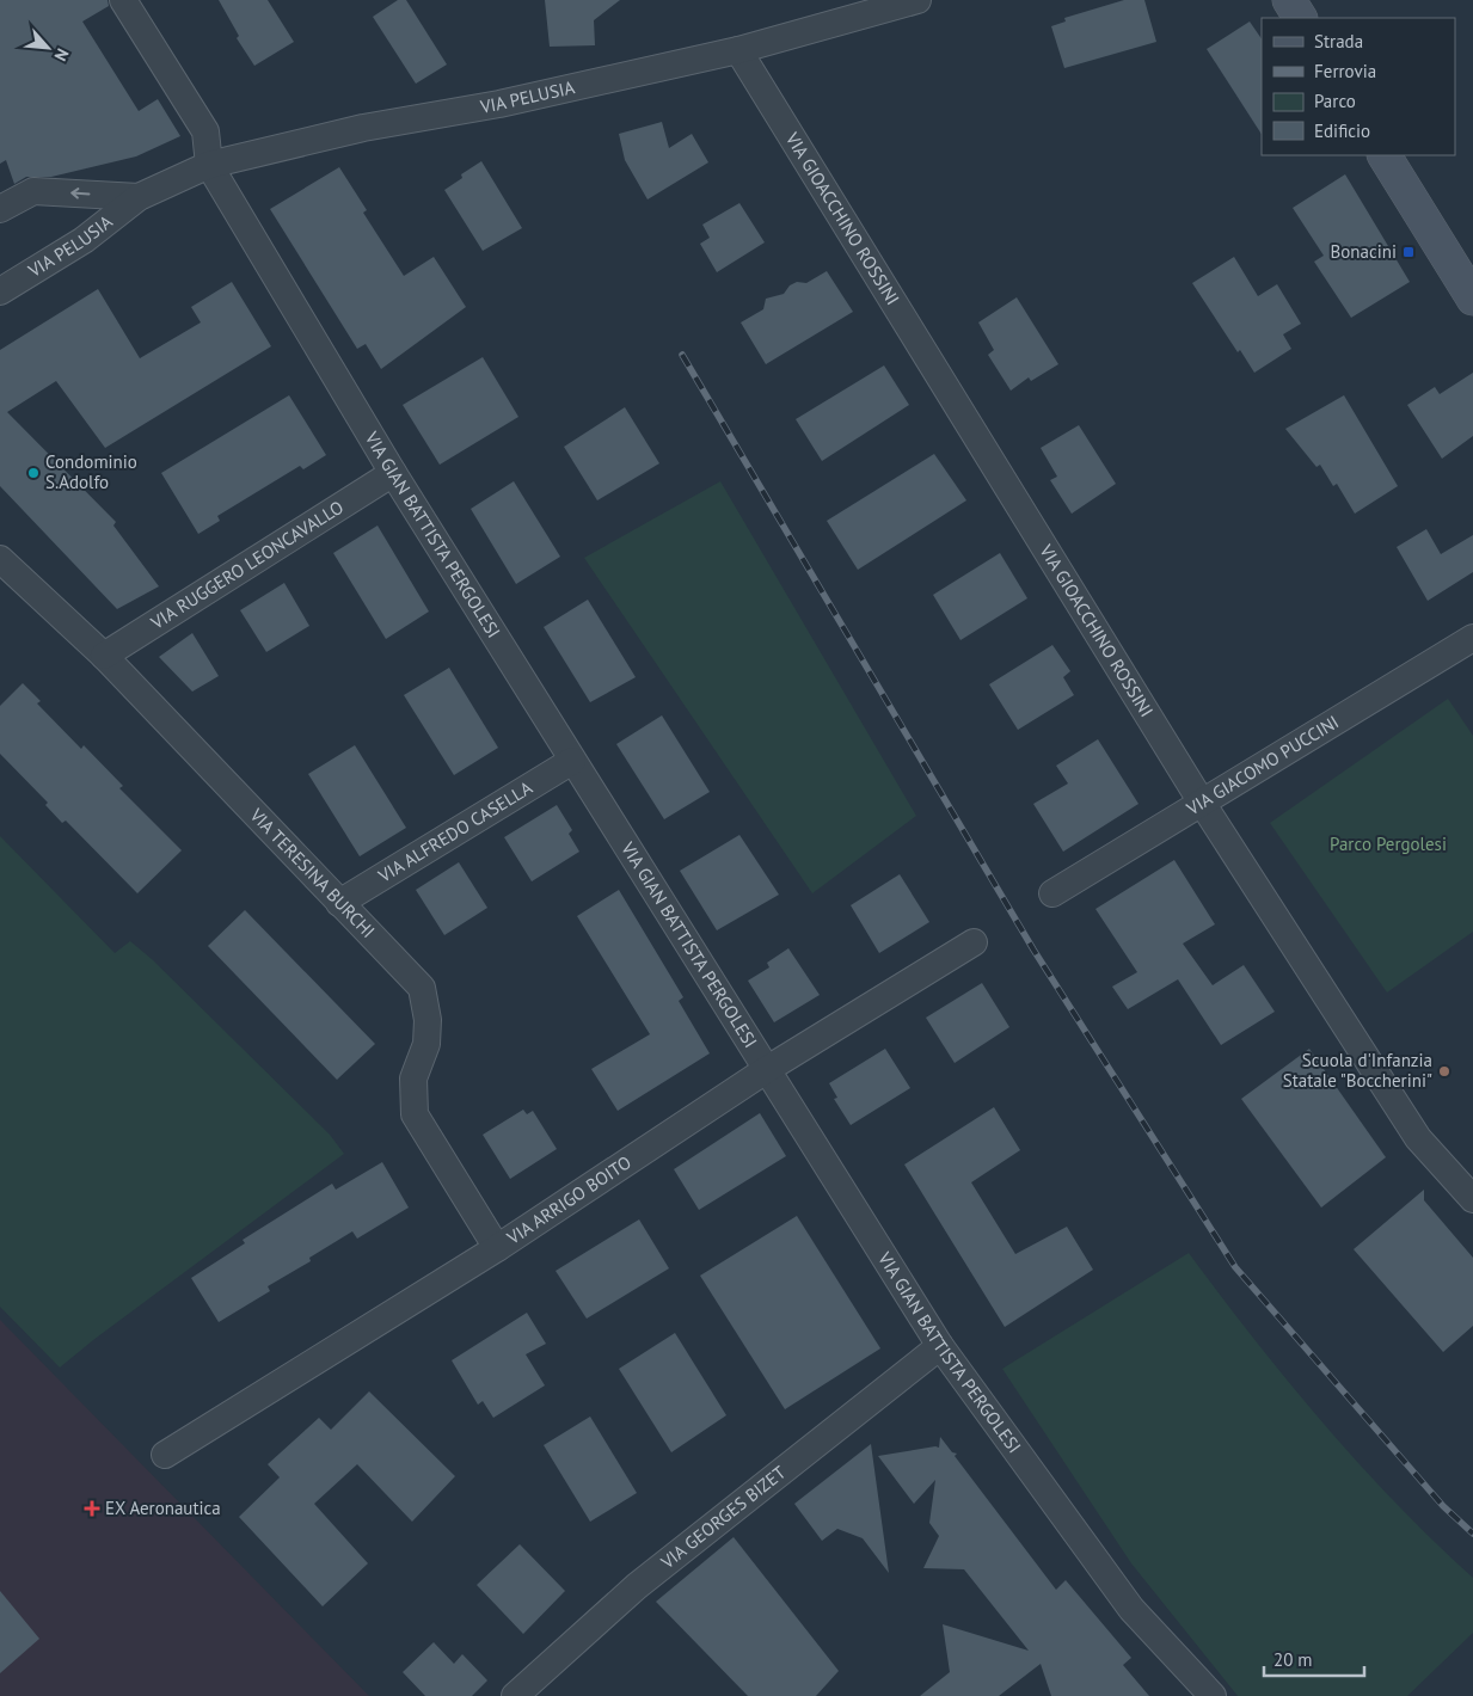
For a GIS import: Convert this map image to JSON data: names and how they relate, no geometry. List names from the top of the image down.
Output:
{
  "streets": {
    "street": [
      "VIA PELUSIA",
      "VIA GIOACCHINO ROSSINI",
      "VIA GIAN BATTISTA PERGOLESI",
      "VIA RUGGERO LEONCAVALLO",
      "VIA GIACOMO PUCCINI",
      "VIA ALFREDO CASELLA",
      "VIA TERESINA BURCHI",
      "VIA ARRIGO BOITO",
      "VIA GEORGES BIZET"
    ]
  },
  "crossings": [
    ["VIA PELUSIA", "VIA GIOACCHINO ROSSINI"],
    ["VIA PELUSIA", "VIA GIAN BATTISTA PERGOLESI"],
    ["VIA GIOACCHINO ROSSINI", "VIA GIACOMO PUCCINI"],
    ["VIA GIAN BATTISTA PERGOLESI", "VIA RUGGERO LEONCAVALLO"],
    ["VIA GIAN BATTISTA PERGOLESI", "VIA ALFREDO CASELLA"],
    ["VIA GIAN BATTISTA PERGOLESI", "VIA ARRIGO BOITO"],
    ["VIA GIAN BATTISTA PERGOLESI", "VIA GEORGES BIZET"],
    ["VIA RUGGERO LEONCAVALLO", "VIA TERESINA BURCHI"],
    ["VIA ALFREDO CASELLA", "VIA TERESINA BURCHI"],
    ["VIA TERESINA BURCHI", "VIA ARRIGO BOITO"]
  ],
  "parks": ["Parco Pergolesi"],
  "places": {
    "transit": ["Bonacini"],
    "other": ["Condominio S.Adolfo", "Scuola d'Infanzia Statale \"Boccherini\""],
    "health": ["EX Aeronautica"]
  },
  "legend": [
    "Strada",
    "Ferrovia",
    "Parco",
    "Edificio"
  ],
  "scale_bar": "20 m",
  "north": "bottom right"
}
